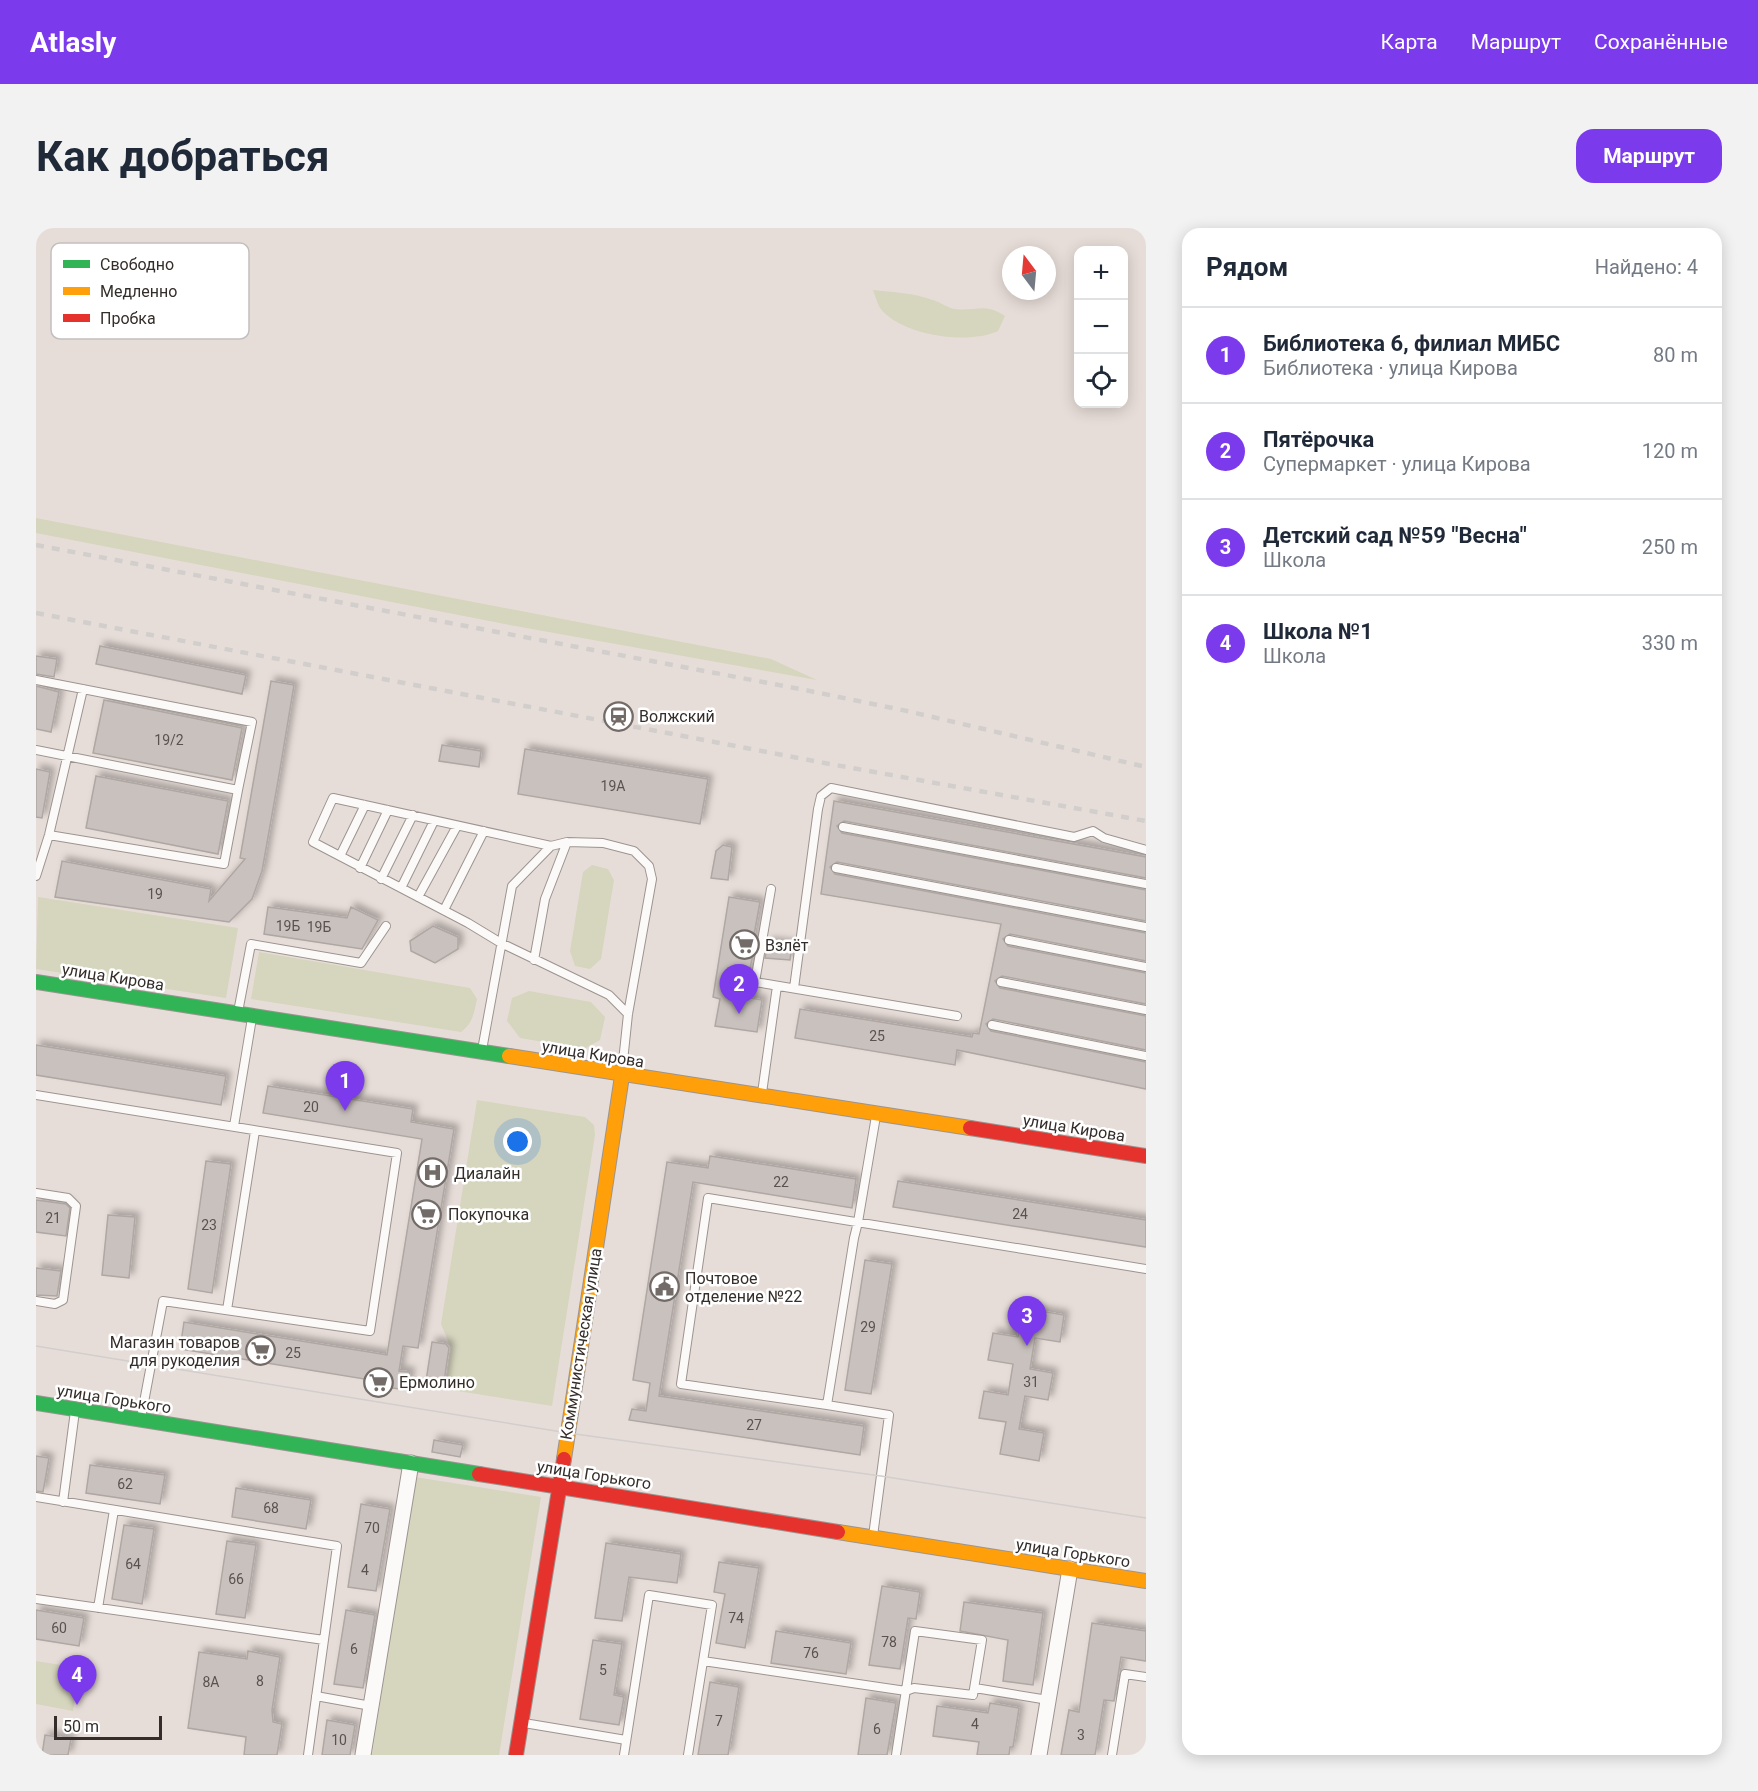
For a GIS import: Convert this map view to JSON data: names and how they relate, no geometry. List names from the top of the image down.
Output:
{
  "streets": {
    "street": ["улица Кирова", "Коммунистическая улица", "улица Горького"]
  },
  "crossings": [
    ["улица Кирова", "Коммунистическая улица"],
    ["Коммунистическая улица", "улица Горького"]
  ],
  "places": {
    "station": ["Волжский"],
    "supermarket": [
      "Взлёт",
      "Покупочка",
      "Магазин товаров для рукоделия",
      "Ермолино"
    ],
    "hospital": ["Диалайн"],
    "public building": ["Почтовое отделение №22"]
  },
  "house_numbers": [
    "19/2",
    "19А",
    "19",
    "19Б",
    "19Б",
    "25",
    "20",
    "22",
    "24",
    "21",
    "23",
    "29",
    "25",
    "31",
    "27",
    "62",
    "68",
    "70",
    "64",
    "4",
    "66",
    "74",
    "60",
    "78",
    "6",
    "76",
    "5",
    "8",
    "8А",
    "7",
    "4",
    "6",
    "3",
    "10"
  ],
  "legend": ["Свободно", "Медленно", "Пробка"],
  "scale_bar": "50 m",
  "north": "top",
  "page": {
    "header": "Atlasly",
    "nav": ["Карта", "Маршрут", "Сохранённые"],
    "buttons": "Маршрут",
    "title": "Как добраться",
    "heading": ["Рядом", "Найдено: 4"],
    "map_buttons": ["+", "−"],
    "list": [
      {
        "mark": "1",
        "name": "Библиотека 6, филиал МИБС",
        "note": "Библиотека · улица Кирова",
        "value": "80 m"
      },
      {
        "mark": "2",
        "name": "Пятёрочка",
        "note": "Супермаркет · улица Кирова",
        "value": "120 m"
      },
      {
        "mark": "3",
        "name": "Детский сад №59 \"Весна\"",
        "note": "Школа",
        "value": "250 m"
      },
      {
        "mark": "4",
        "name": "Школа №1",
        "note": "Школа",
        "value": "330 m"
      }
    ],
    "pins": [
      "2",
      "1",
      "3",
      "4"
    ],
    "scale": "50 m"
  }
}
